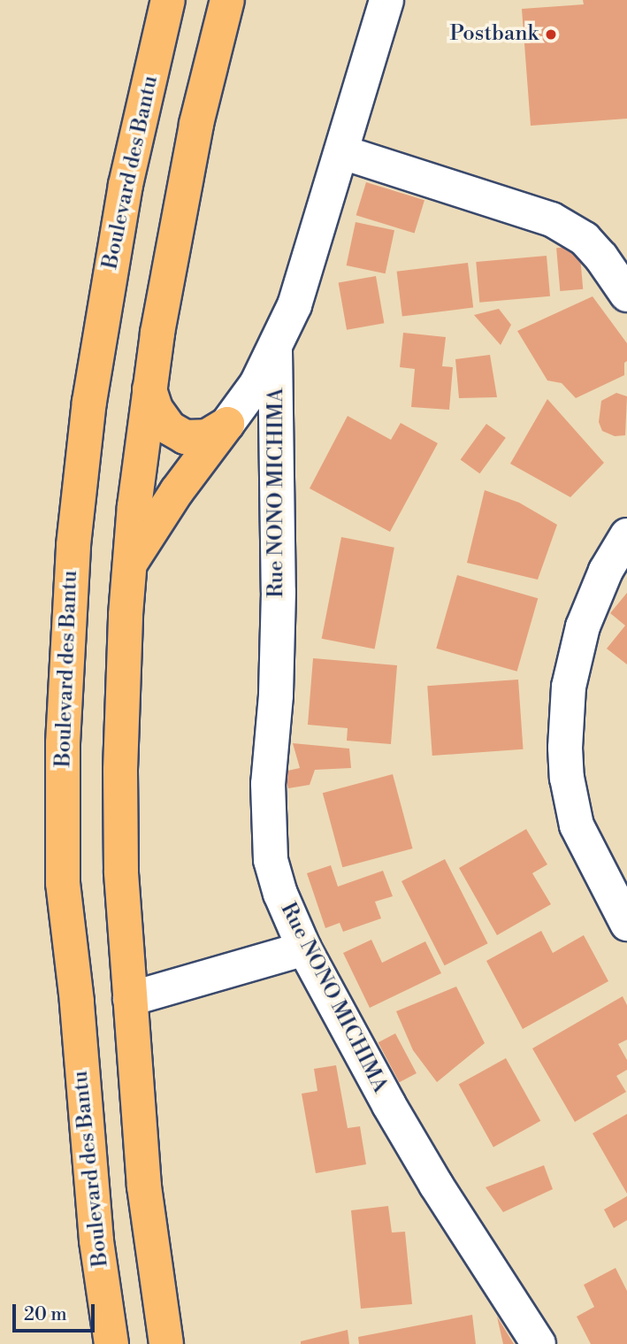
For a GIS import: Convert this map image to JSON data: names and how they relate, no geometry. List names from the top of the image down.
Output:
{
  "streets": {
    "highway": ["Boulevard des Bantu"],
    "street": ["Rue NONO MICHIMA"]
  },
  "places": ["Postbank"],
  "scale_bar": "20 m"
}
